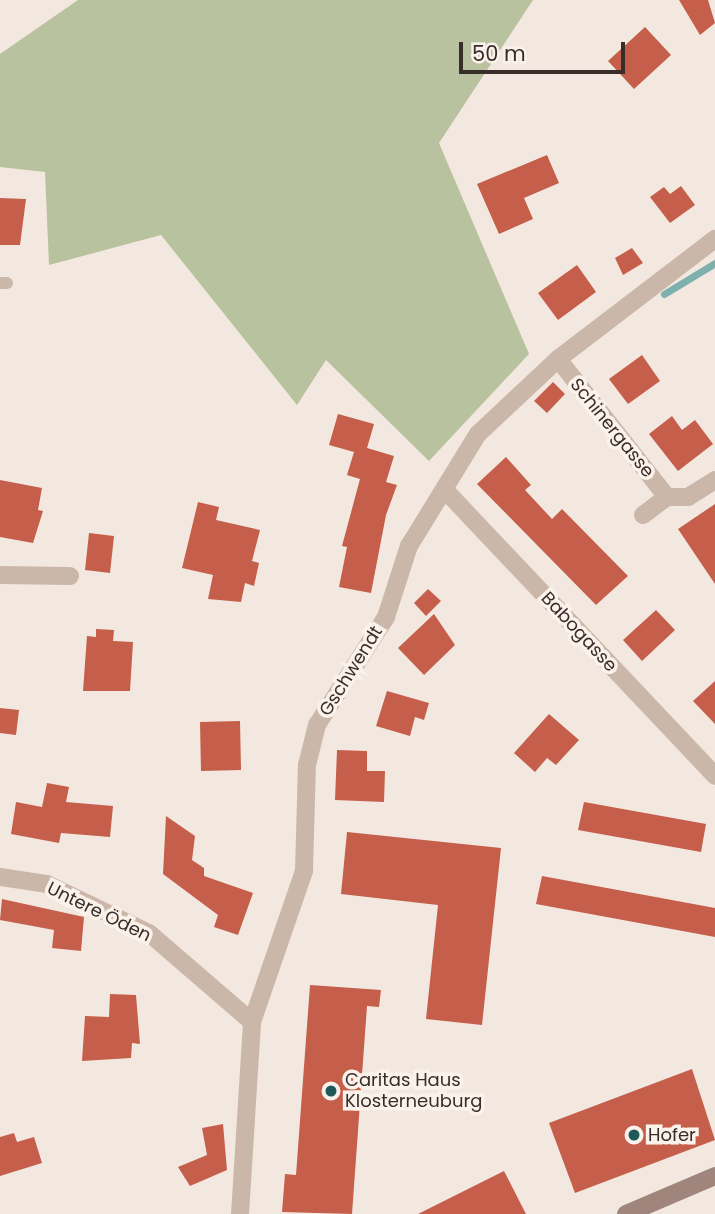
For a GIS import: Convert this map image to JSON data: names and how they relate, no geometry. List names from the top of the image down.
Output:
{
  "streets": {
    "street": [
      "Schinergasse",
      "Babogasse",
      "Gschwendt",
      "Untere Öden"
    ]
  },
  "crossings": [
    ["Schinergasse", "Gschwendt"],
    ["Babogasse", "Gschwendt"],
    ["Gschwendt", "Untere Öden"]
  ],
  "places": ["Caritas Haus Klosterneuburg", "Hofer"],
  "scale_bar": "50 m"
}
